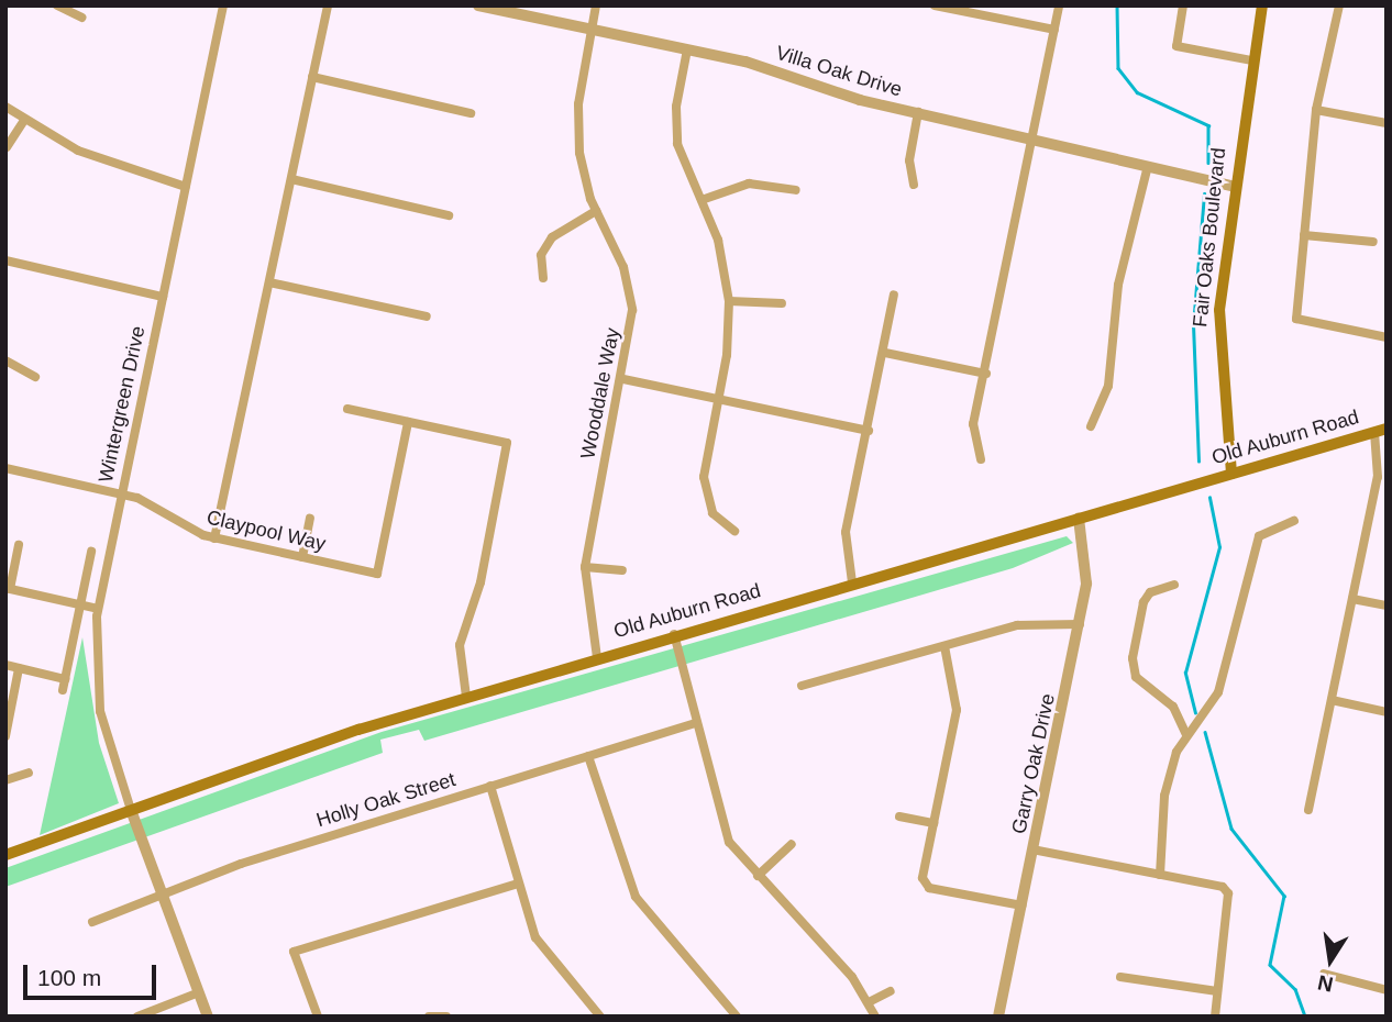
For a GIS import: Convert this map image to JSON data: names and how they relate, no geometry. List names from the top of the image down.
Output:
{
  "streets": {
    "main road": ["Fair Oaks Boulevard", "Old Auburn Road"],
    "street": [
      "Villa Oak Drive",
      "Wooddale Way",
      "Wintergreen Drive",
      "Claypool Way",
      "Garry Oak Drive",
      "Holly Oak Street"
    ]
  },
  "crossings": [
    ["Villa Oak Drive", "Fair Oaks Boulevard"],
    ["Villa Oak Drive", "Wooddale Way"],
    ["Fair Oaks Boulevard", "Old Auburn Road"],
    ["Wooddale Way", "Old Auburn Road"],
    ["Wintergreen Drive", "Old Auburn Road"],
    ["Wintergreen Drive", "Claypool Way"],
    ["Old Auburn Road", "Garry Oak Drive"]
  ],
  "scale_bar": "100 m",
  "north": "bottom"
}
